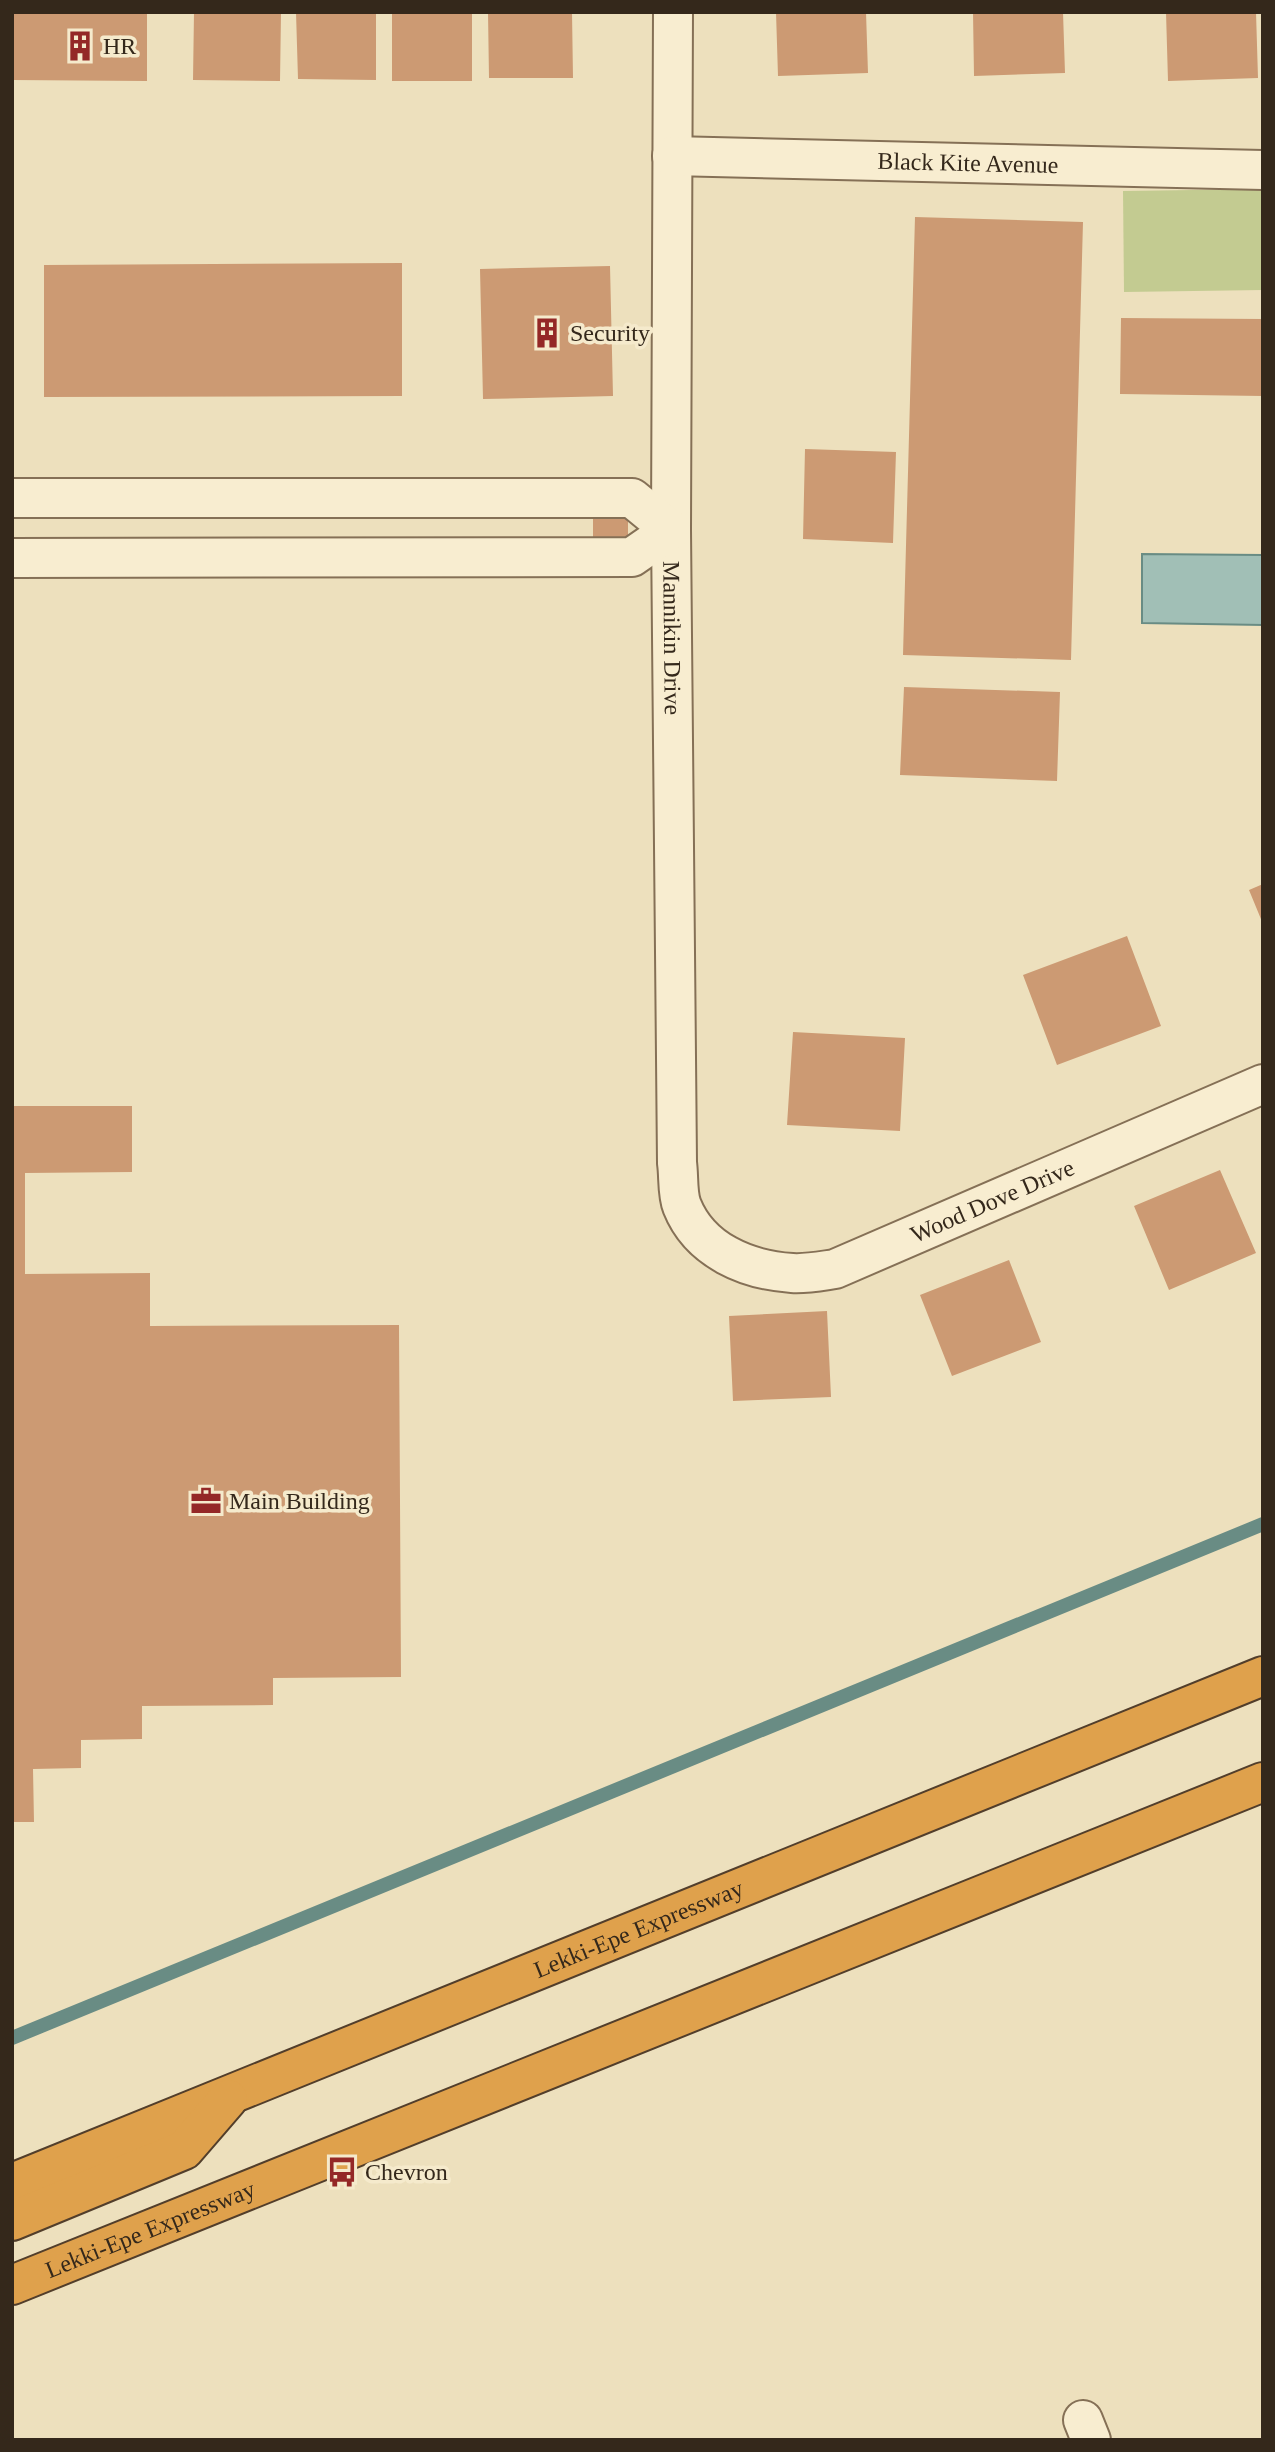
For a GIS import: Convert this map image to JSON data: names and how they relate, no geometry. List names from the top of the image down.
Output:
{
  "streets": {
    "highway": ["Lekki-Epe Expressway"],
    "lane": ["Black Kite Avenue", "Mannikin Drive", "Wood Dove Drive"]
  },
  "crossings": [
    ["Black Kite Avenue", "Mannikin Drive"],
    ["Mannikin Drive", "Wood Dove Drive"]
  ],
  "places": {
    "building": ["HR", "Security"],
    "office": ["Main Building"],
    "bus stop": ["Chevron"]
  }
}
